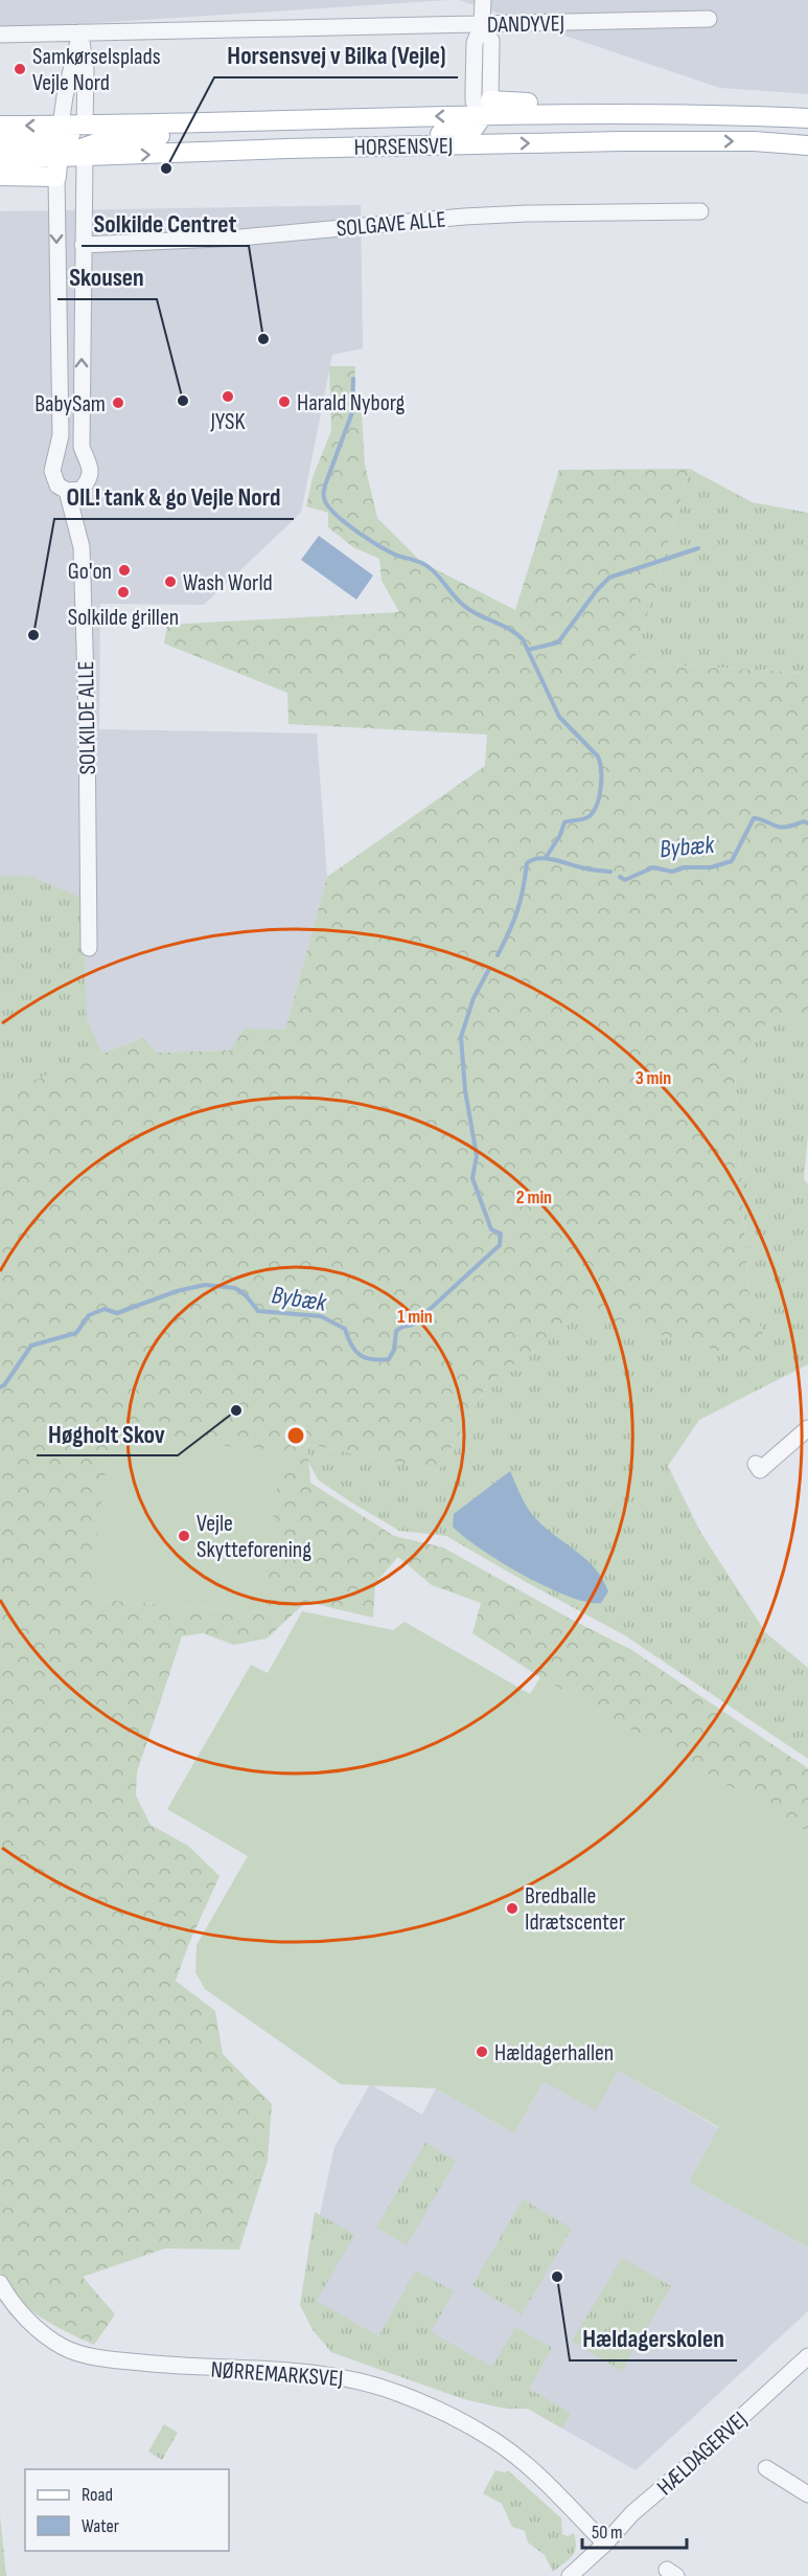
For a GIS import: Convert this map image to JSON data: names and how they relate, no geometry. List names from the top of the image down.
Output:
{
  "streets": {
    "main road": ["HORSENSVEJ"],
    "street": [
      "DANDYVEJ",
      "SOLGAVE ALLE",
      "SOLKILDE ALLE",
      "NØRREMARKSVEJ",
      "HÆLDAGERVEJ"
    ]
  },
  "crossings": [
    ["HORSENSVEJ", "SOLKILDE ALLE"],
    ["SOLGAVE ALLE", "SOLKILDE ALLE"],
    ["NØRREMARKSVEJ", "HÆLDAGERVEJ"]
  ],
  "water": ["Bybæk"],
  "places": [
    "Samkørselsplads Vejle Nord",
    "Horsensvej v Bilka (Vejle)",
    "Solkilde Centret",
    "JYSK",
    "Skousen",
    "Harald Nyborg",
    "BabySam",
    "Go'on",
    "Wash World",
    "Solkilde grillen",
    "OIL! tank & go Vejle Nord",
    "Høgholt Skov",
    "Vejle Skytteforening",
    "Bredballe Idrætscenter",
    "Hældagerhallen",
    "Hældagerskolen"
  ],
  "legend": ["Road", "Water"],
  "scale_bar": "50 m",
  "rings": ["3 min", "2 min", "1 min"]
}
